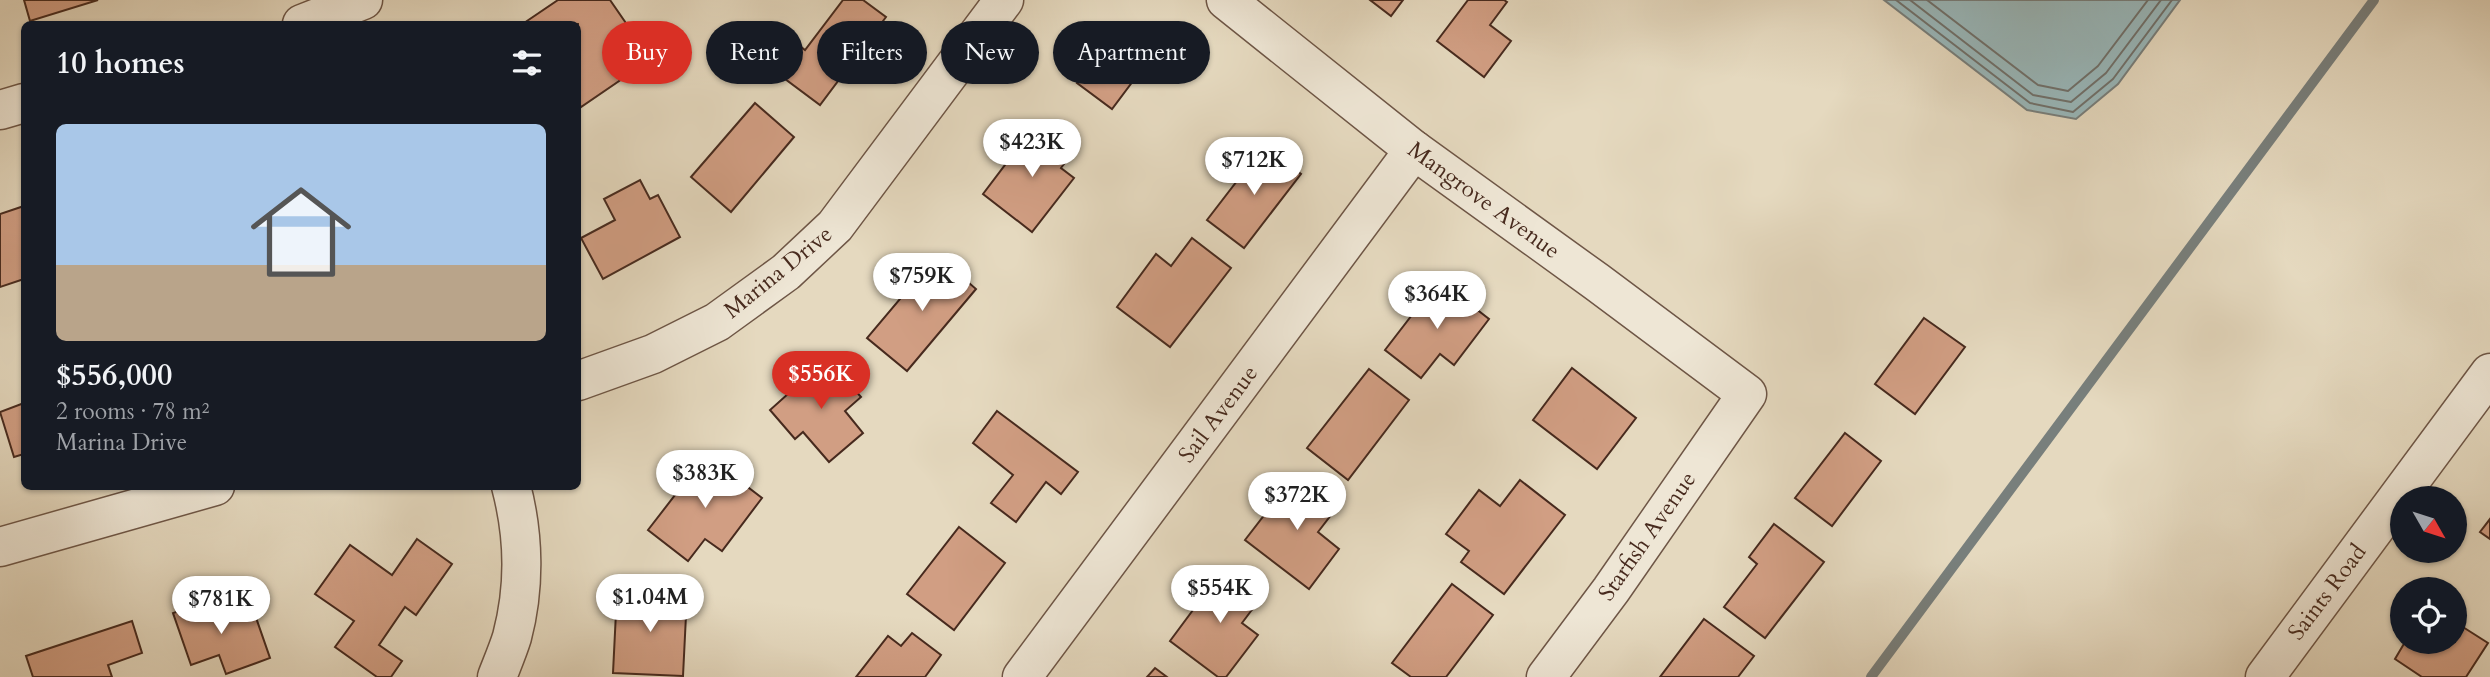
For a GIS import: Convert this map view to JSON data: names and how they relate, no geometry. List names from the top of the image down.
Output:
{
  "streets": {
    "street": [
      "Mangrove Avenue",
      "Marina Drive",
      "Sail Avenue",
      "Starfish Avenue",
      "Saints Road"
    ]
  },
  "crossings": [
    ["Mangrove Avenue", "Sail Avenue"],
    ["Mangrove Avenue", "Starfish Avenue"]
  ],
  "north": "bottom right",
  "page": {
    "chip": [
      "Buy",
      "Rent",
      "Filters",
      "New",
      "Apartment"
    ],
    "heading": "10 homes",
    "list": [
      {
        "name": "$556,000",
        "note": "2 rooms · 78 m² · Marina Drive"
      }
    ],
    "price": [
      "$423K",
      "$712K",
      "$759K",
      "$364K",
      "$556K",
      "$383K",
      "$372K",
      "$554K",
      "$1.04M",
      "$781K"
    ]
  }
}
